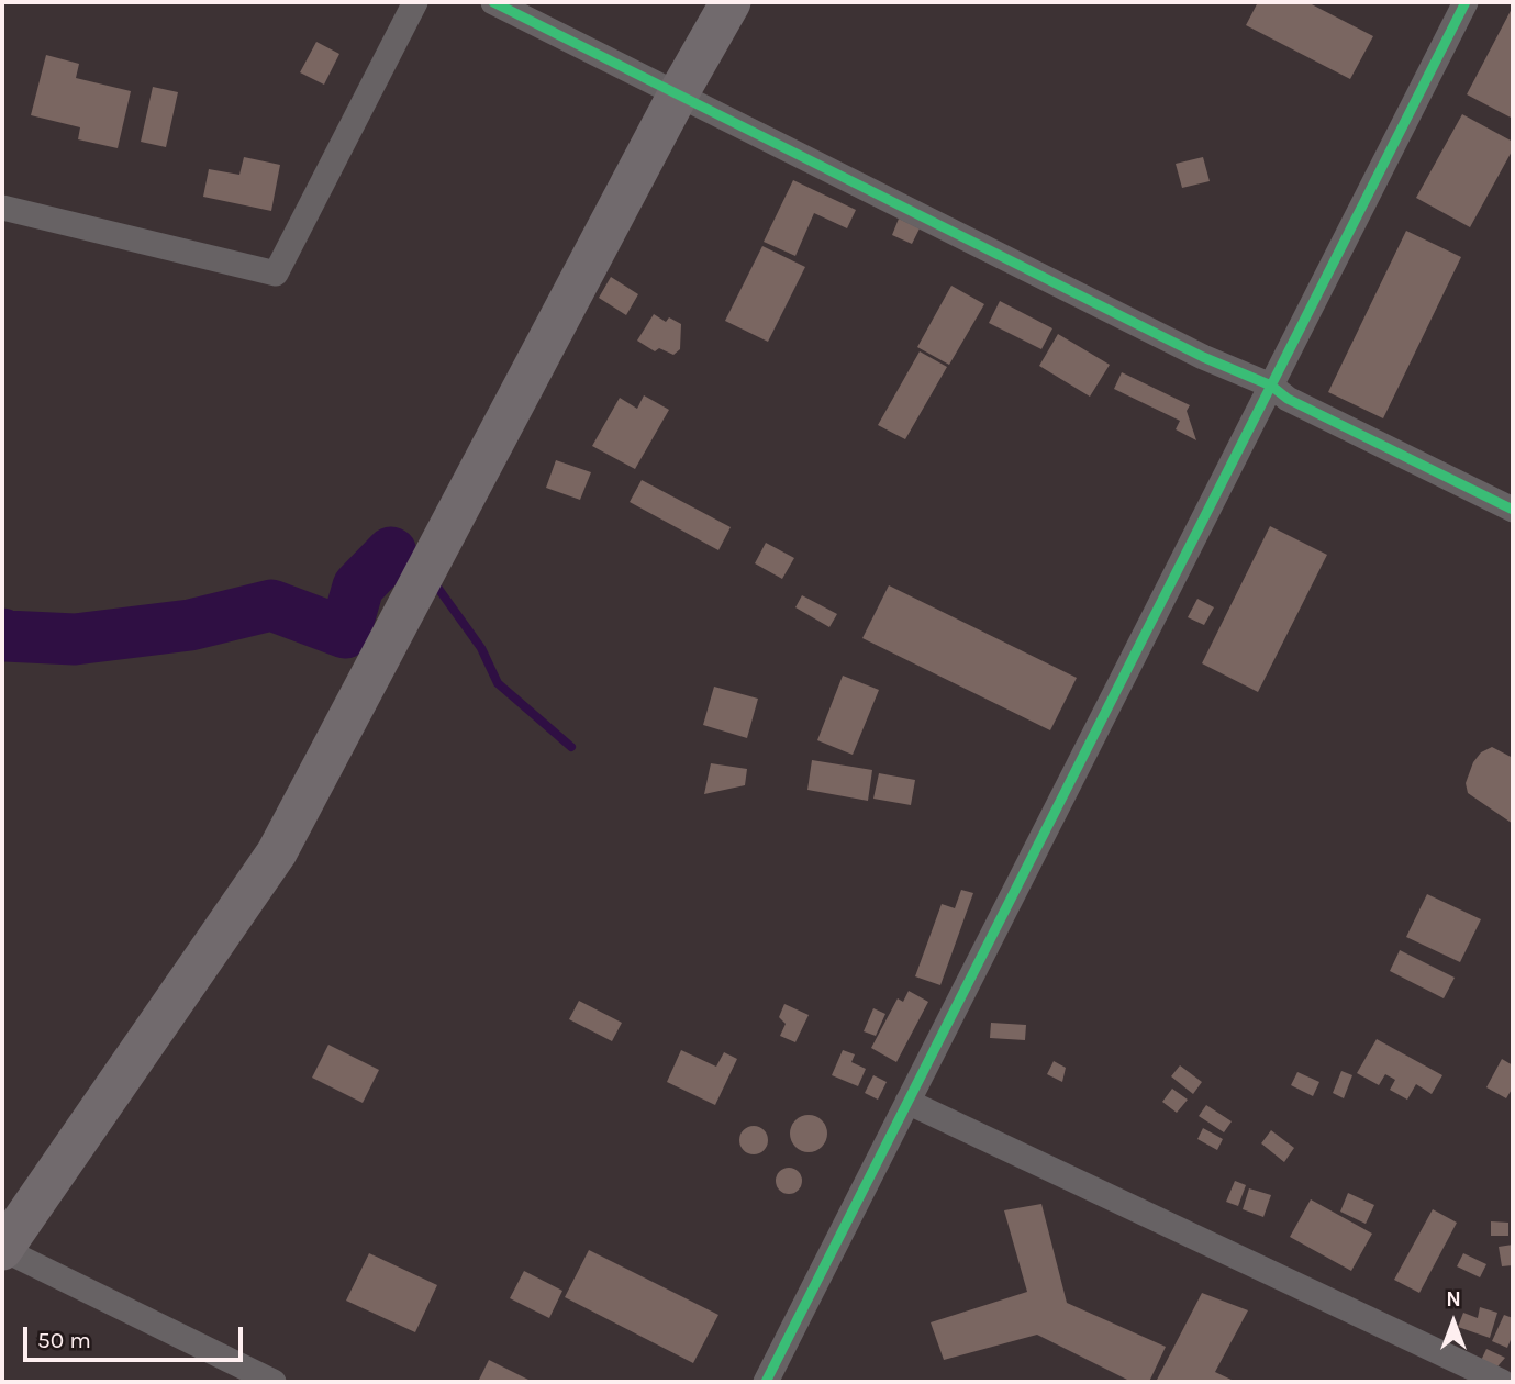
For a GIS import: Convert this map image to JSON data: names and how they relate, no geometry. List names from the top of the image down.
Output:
{
  "scale_bar": "50 m",
  "north": "top"
}
